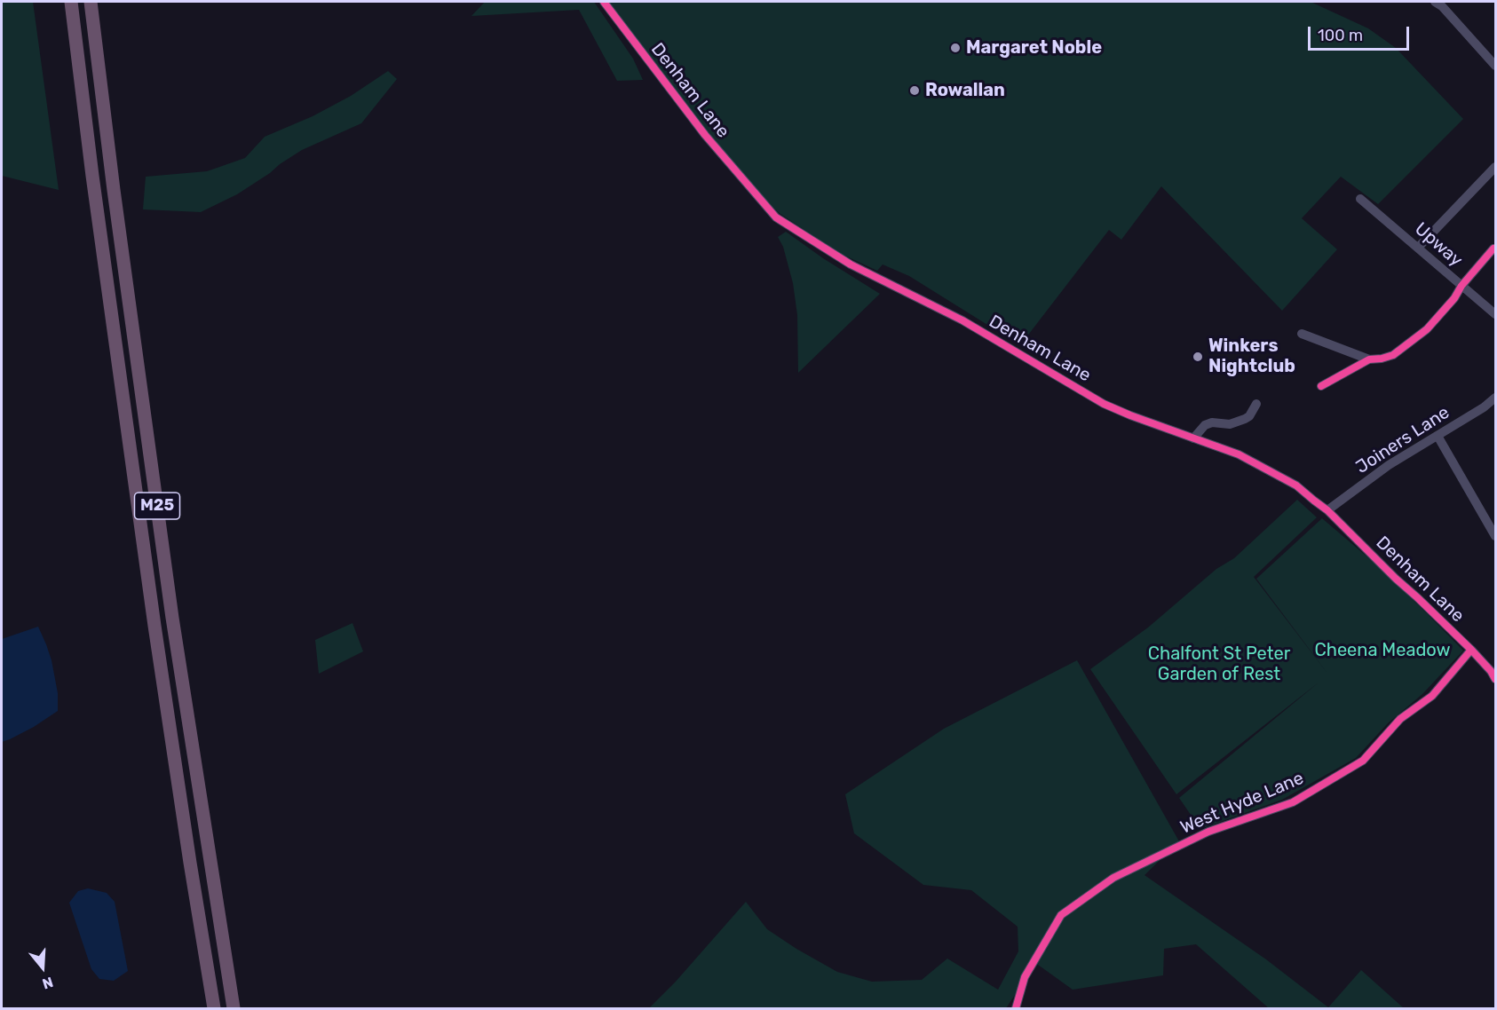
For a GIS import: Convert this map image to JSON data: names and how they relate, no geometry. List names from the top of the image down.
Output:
{
  "streets": {
    "highway": ["M25"],
    "street": [
      "Denham Lane",
      "Upway",
      "Joiners Lane",
      "West Hyde Lane"
    ]
  },
  "crossings": [
    ["Denham Lane", "Joiners Lane"],
    ["Denham Lane", "West Hyde Lane"]
  ],
  "parks": ["Cheena Meadow", "Chalfont St Peter Garden of Rest"],
  "places": ["Margaret Noble", "Rowallan", "Winkers Nightclub"],
  "scale_bar": "100 m",
  "north": "bottom"
}
